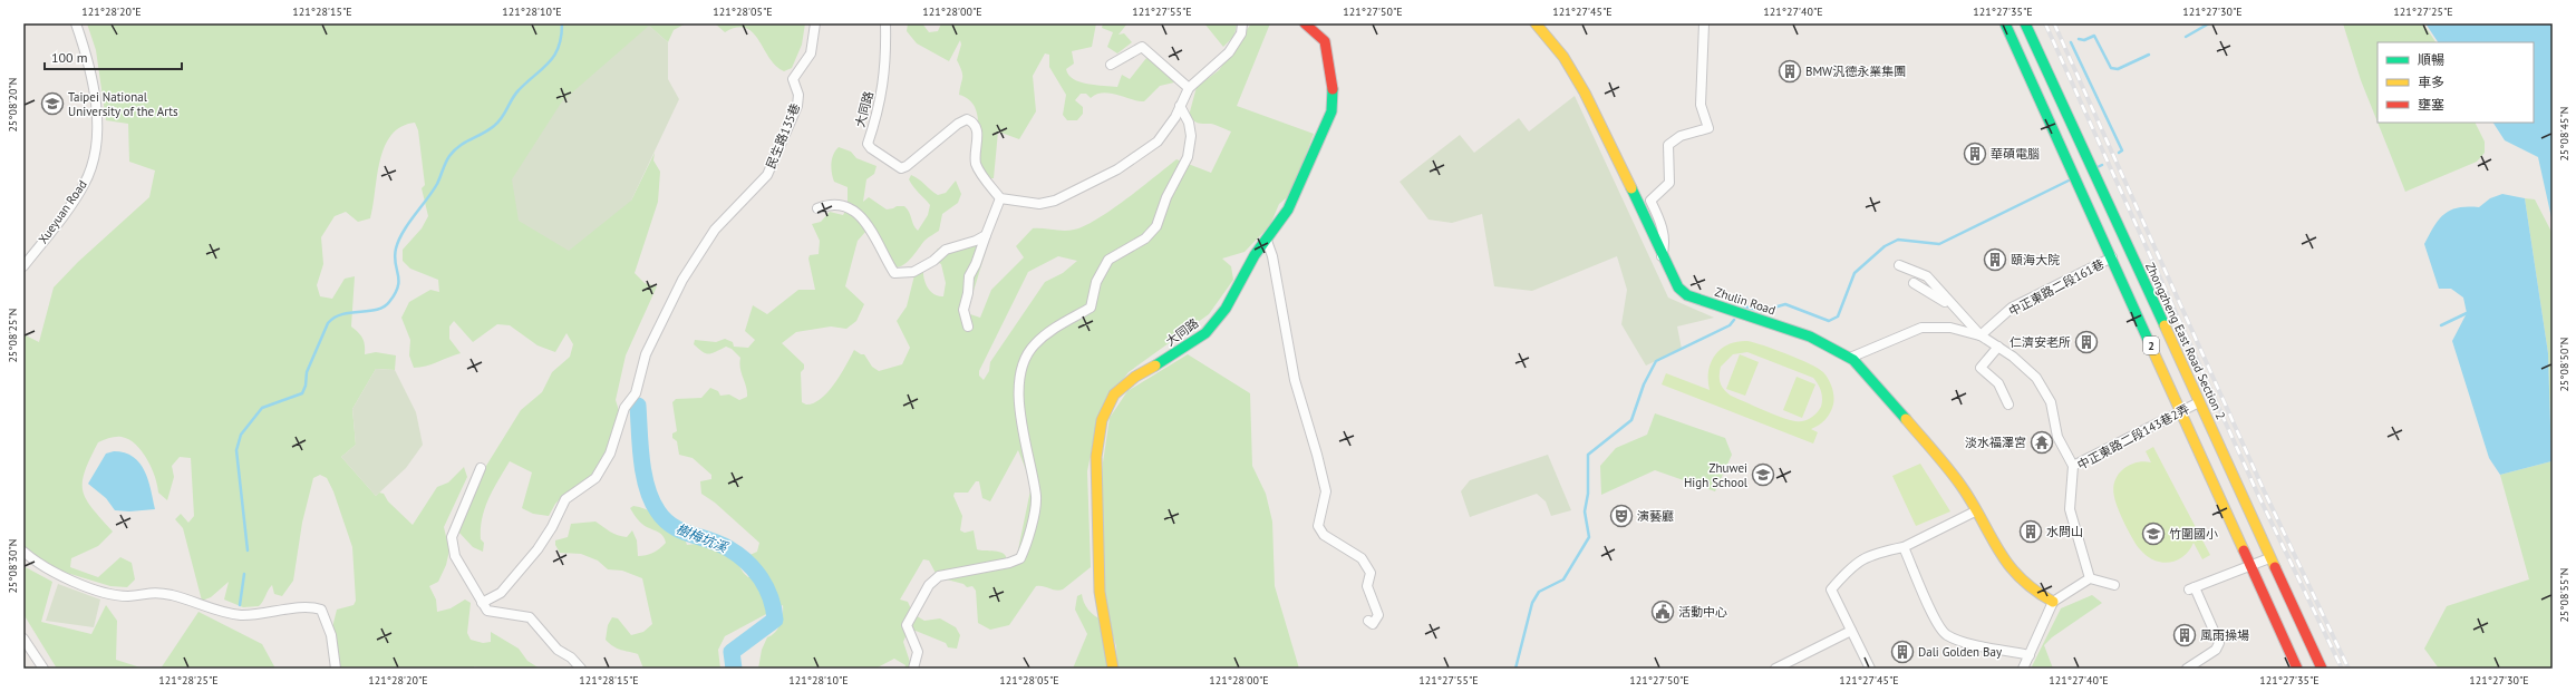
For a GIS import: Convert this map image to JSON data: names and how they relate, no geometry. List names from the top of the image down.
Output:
{
  "streets": {
    "street": [
      "大同路",
      "民生路135巷",
      "Xueyuan Road",
      "中正東路二段161巷",
      "Zhulin Road",
      "Zhongzheng East Road Section 2",
      "2",
      "中正東路二段143巷2弄"
    ]
  },
  "crossings": [
    ["中正東路二段161巷", "2"],
    ["Zhongzheng East Road Section 2", "中正東路二段143巷2弄"],
    ["2", "中正東路二段143巷2弄"]
  ],
  "water": ["樹梅坑溪"],
  "places": {
    "building": [
      "BMW汎德永業集團",
      "華碩電腦",
      "頤海大院",
      "仁濟安老所",
      "水問山",
      "風雨操場",
      "Dali Golden Bay"
    ],
    "school or university": ["Taipei National University of the Arts", "Zhuwei High School", "竹圍國小"],
    "temple": ["淡水福澤宮"],
    "theatre": ["演藝廳"],
    "public building": ["活動中心"]
  },
  "legend": ["順暢", "車多", "壅塞"],
  "scale_bar": "100 m",
  "coordinates": [
    "121°28'20\"E",
    "121°28'15\"E",
    "121°28'10\"E",
    "121°28'05\"E",
    "121°28'00\"E",
    "121°27'55\"E",
    "121°27'50\"E",
    "121°27'45\"E",
    "121°27'40\"E",
    "121°27'35\"E",
    "121°27'30\"E",
    "121°27'25\"E",
    "25°08'20\"N",
    "25°08'45\"N",
    "25°08'25\"N",
    "25°08'50\"N",
    "25°08'30\"N",
    "25°08'55\"N",
    "121°28'25\"E"
  ]
}
